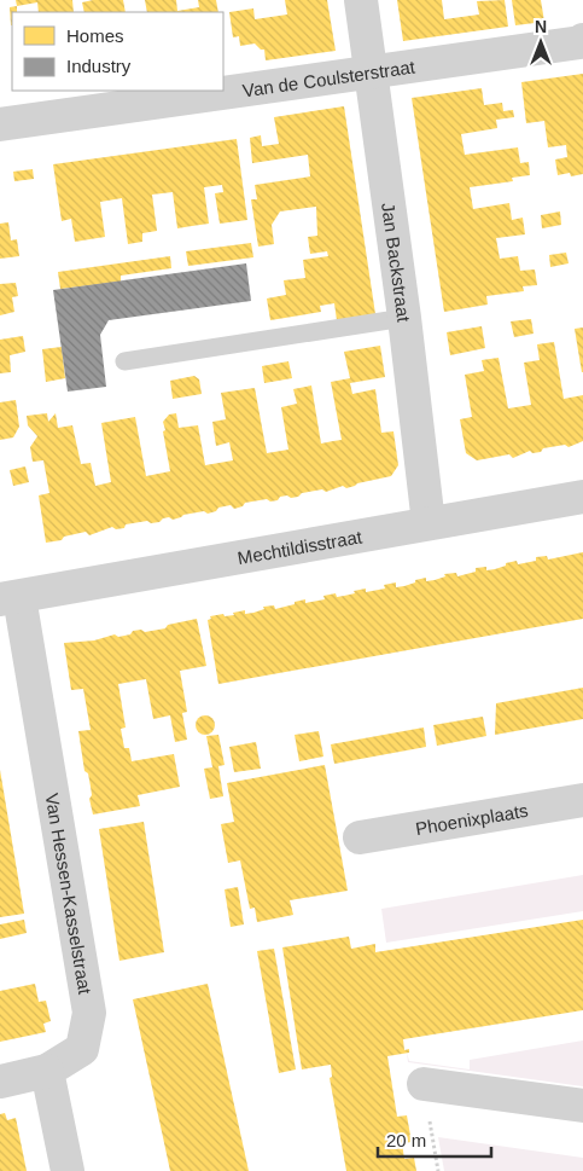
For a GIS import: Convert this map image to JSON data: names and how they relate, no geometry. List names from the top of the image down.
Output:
{
  "streets": {
    "street": [
      "Van de Coulsterstraat",
      "Jan Backstraat",
      "Mechtildisstraat",
      "Phoenixplaats",
      "Van Hessen-Kasselstraat"
    ]
  },
  "crossings": [
    ["Van de Coulsterstraat", "Jan Backstraat"],
    ["Jan Backstraat", "Mechtildisstraat"],
    ["Mechtildisstraat", "Van Hessen-Kasselstraat"]
  ],
  "legend": ["Homes", "Industry"],
  "scale_bar": "20 m",
  "north": "top"
}
